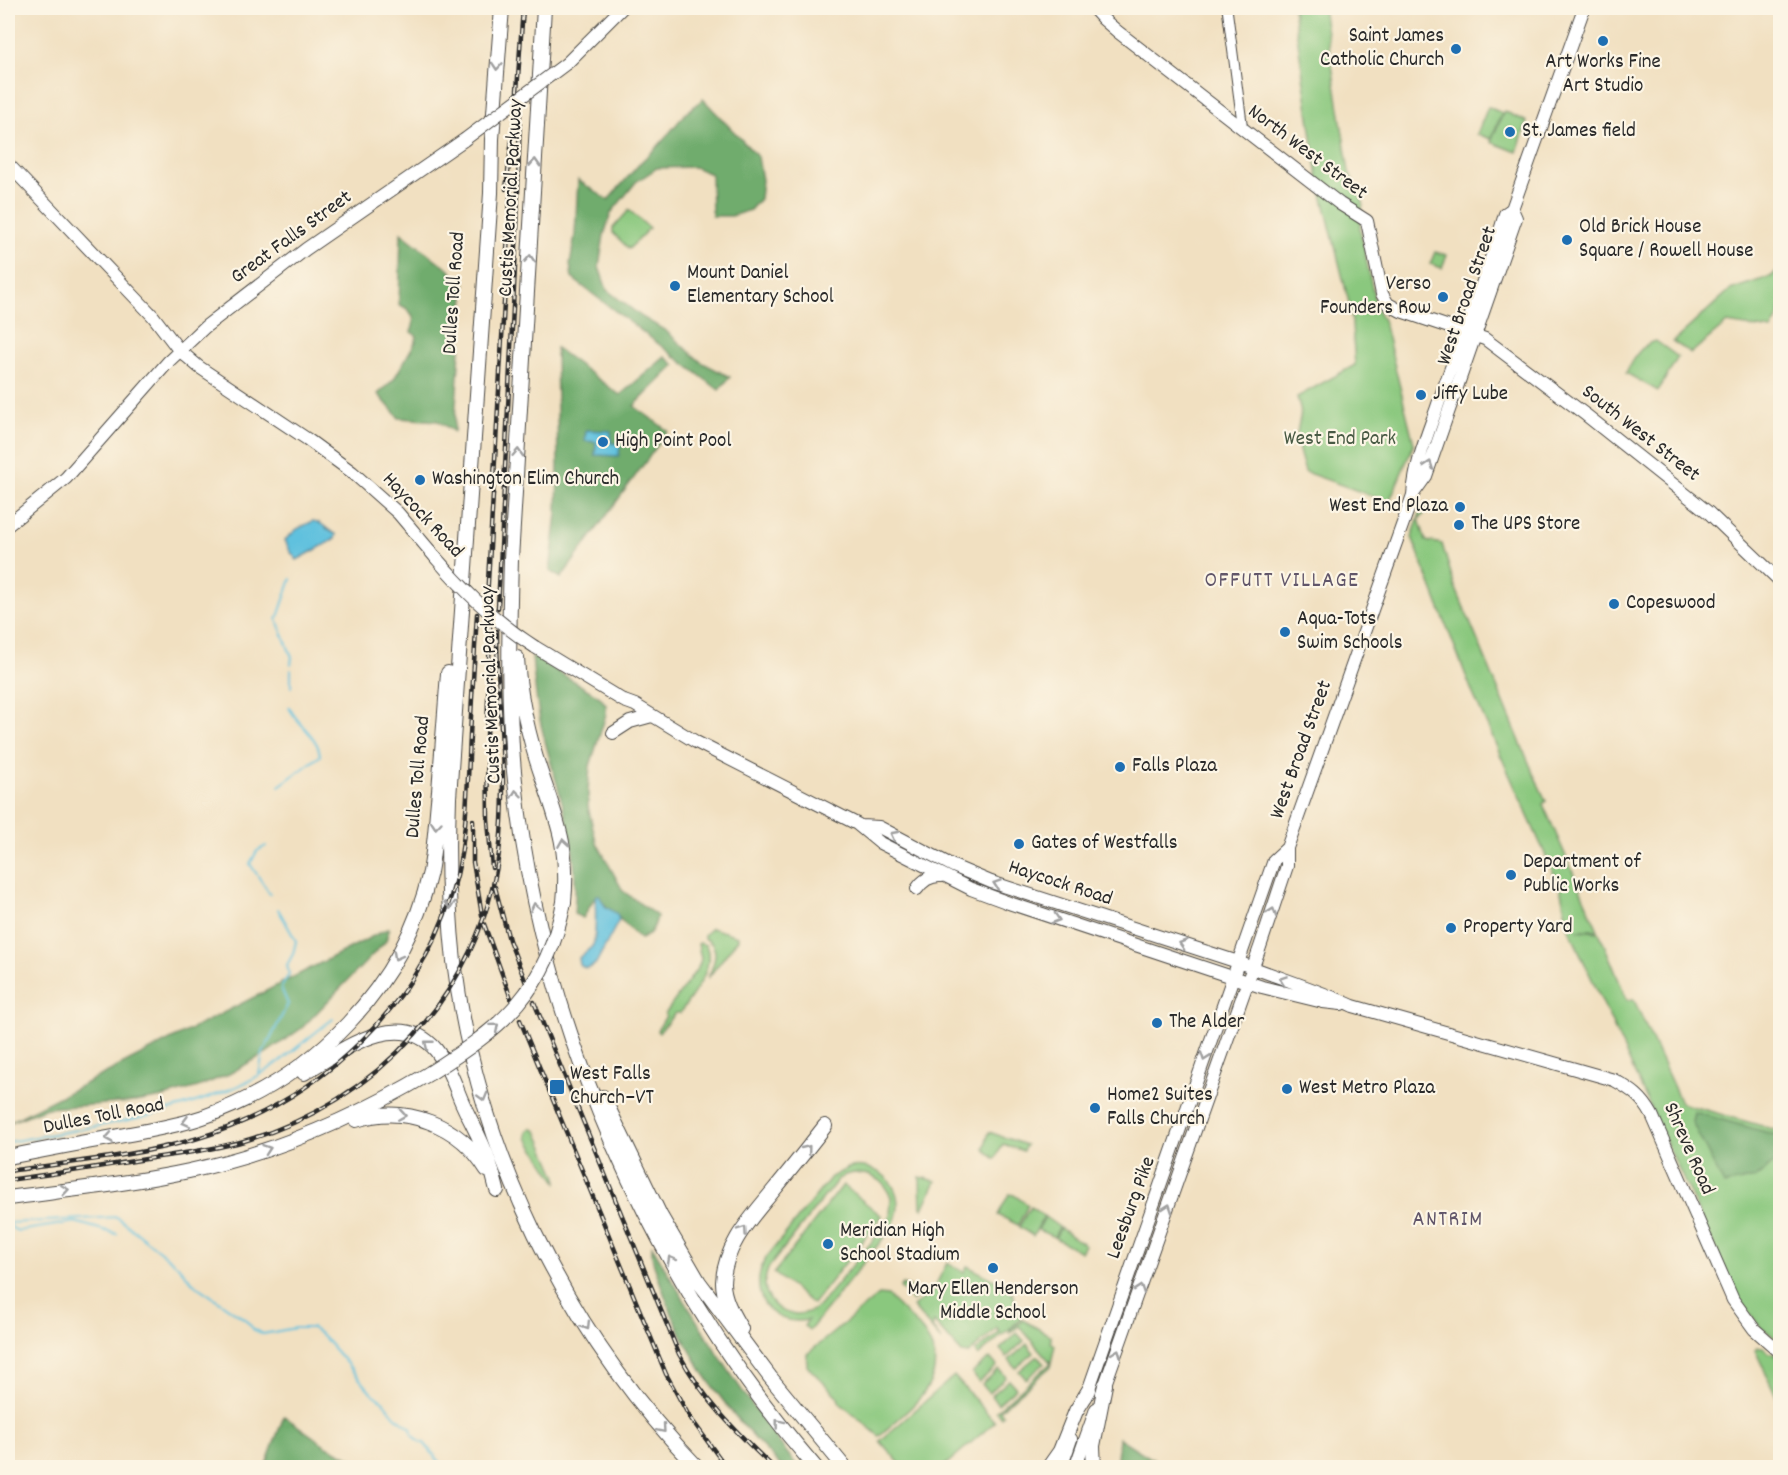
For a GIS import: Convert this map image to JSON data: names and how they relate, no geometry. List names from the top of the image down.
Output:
{
  "streets": {
    "highway": ["Custis Memorial Parkway", "Dulles Toll Road"],
    "main road": [
      "North West Street",
      "Great Falls Street",
      "West Broad Street",
      "South West Street",
      "Haycock Road",
      "Shreve Road",
      "Leesburg Pike"
    ]
  },
  "crossings": [
    ["North West Street", "West Broad Street"],
    ["North West Street", "South West Street"],
    ["Custis Memorial Parkway", "Dulles Toll Road"],
    ["Great Falls Street", "Haycock Road"],
    ["West Broad Street", "South West Street"],
    ["West Broad Street", "Haycock Road"],
    ["West Broad Street", "Shreve Road"],
    ["West Broad Street", "Leesburg Pike"],
    ["Haycock Road", "Shreve Road"],
    ["Haycock Road", "Leesburg Pike"],
    ["Shreve Road", "Leesburg Pike"]
  ],
  "one_way": ["Dulles Toll Road"],
  "districts": ["OFFUTT VILLAGE", "ANTRIM"],
  "parks": ["West End Park"],
  "places": {
    "other": [
      "Art Works Fine Art Studio",
      "Saint James Catholic Church",
      "St. James field",
      "Old Brick House Square / Rowell House",
      "Mount Daniel Elementary School",
      "Verso Founders Row",
      "Jiffy Lube",
      "High Point Pool",
      "Washington Elim Church",
      "West End Plaza",
      "The UPS Store",
      "Copeswood",
      "Aqua-Tots Swim Schools",
      "Falls Plaza",
      "Gates of Westfalls",
      "Department of Public Works",
      "Property Yard",
      "The Alder",
      "West Metro Plaza",
      "Home2 Suites Falls Church",
      "Meridian High School Stadium",
      "Mary Ellen Henderson Middle School"
    ],
    "transit": ["West Falls Church–VT"]
  }
}
